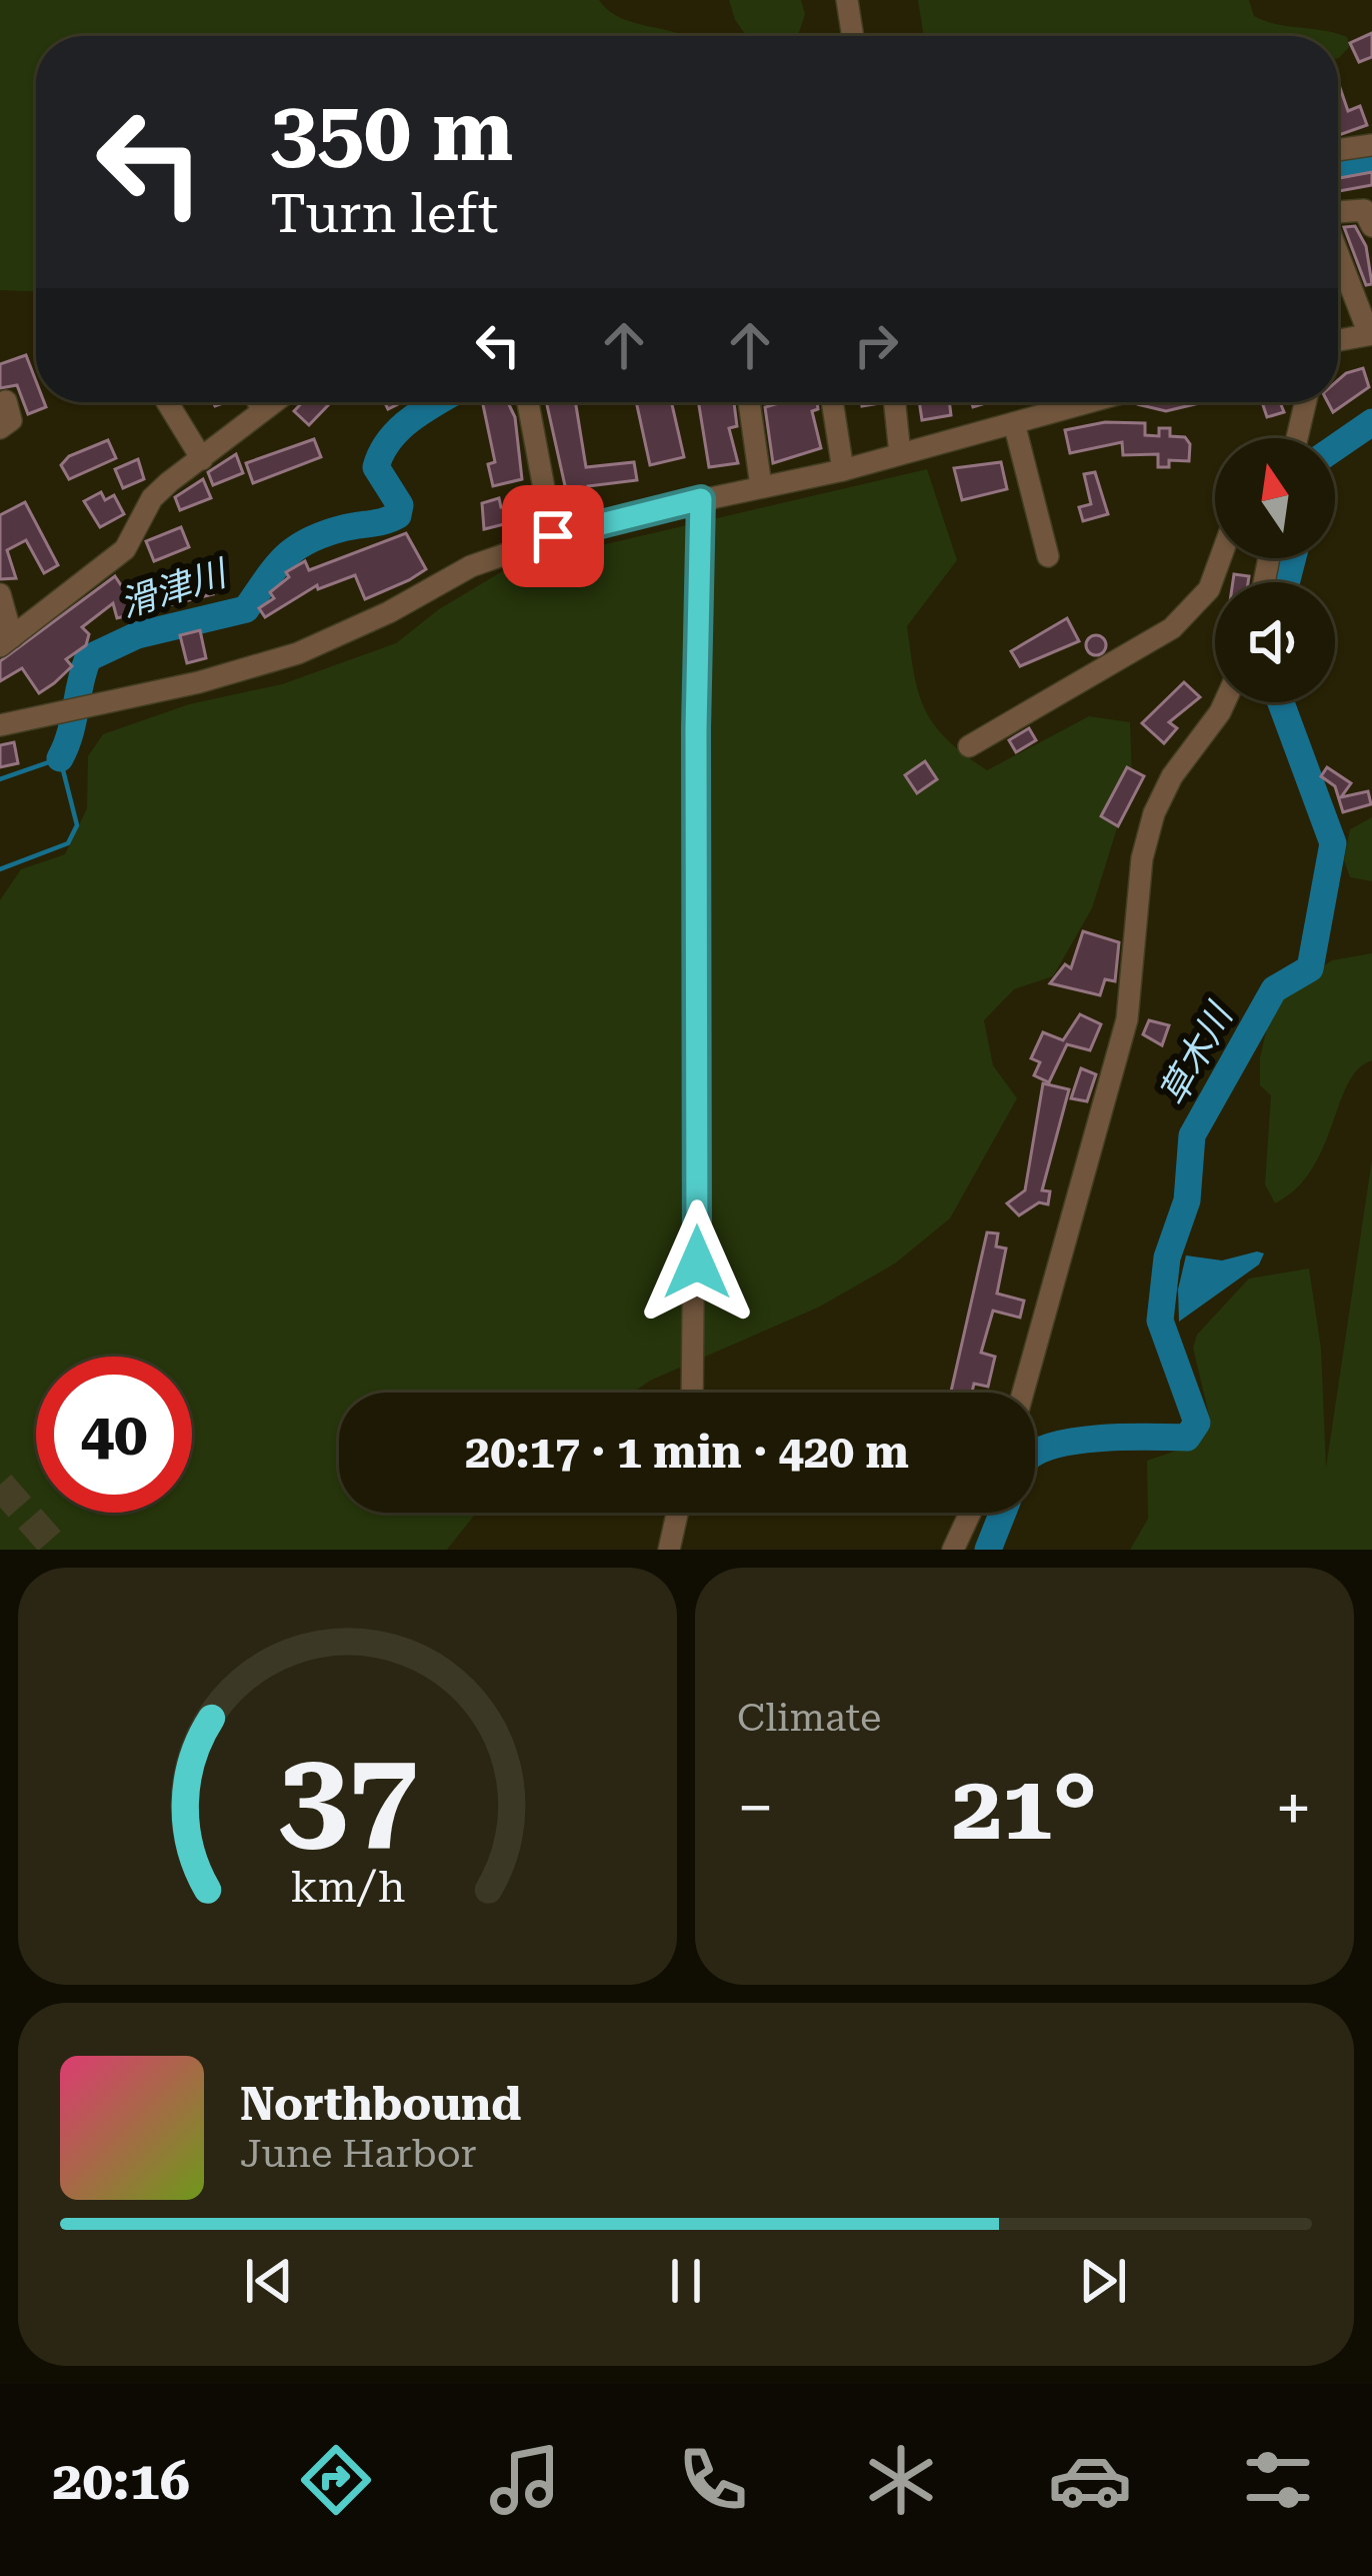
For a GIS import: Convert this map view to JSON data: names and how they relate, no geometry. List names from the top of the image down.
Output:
{
  "water": ["滑津川", "草木川"],
  "north": "top",
  "page": {
    "turn": ["350 m", "Turn left"],
    "limit": "40",
    "trip": "20:17 · 1 min · 420 m",
    "tile": "Climate",
    "heat": ["−", "21°", "+"],
    "song": ["Northbound", "June Harbor"],
    "tabs": "20:16",
    "gauge": ["37", "km/h"]
  }
}
